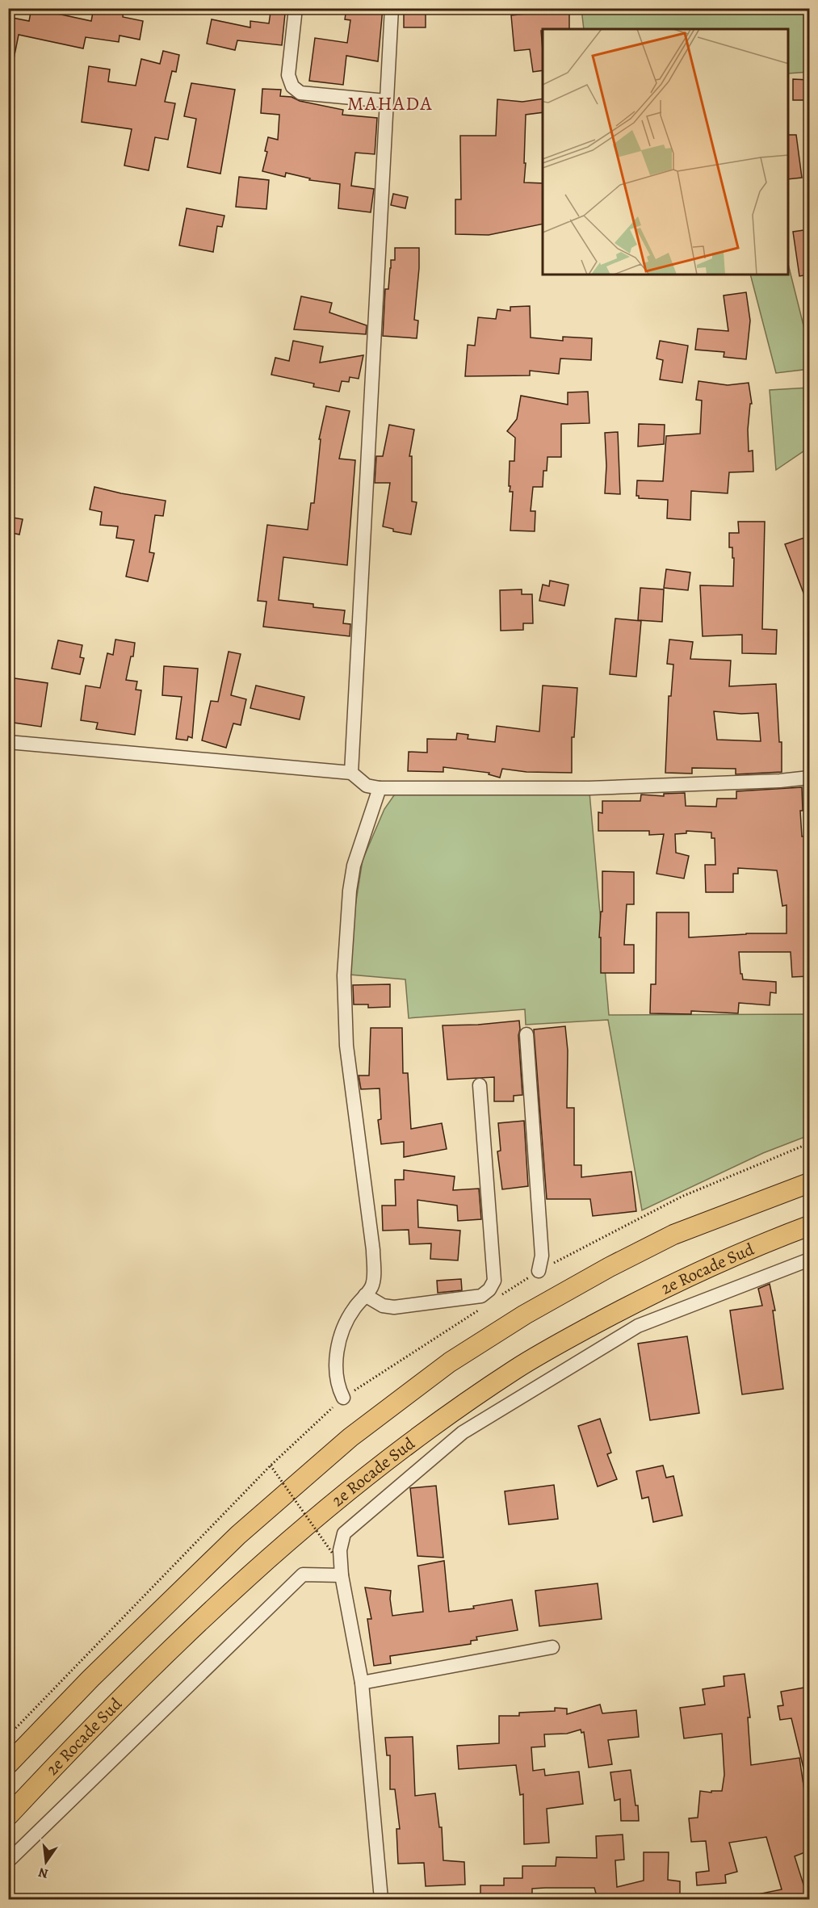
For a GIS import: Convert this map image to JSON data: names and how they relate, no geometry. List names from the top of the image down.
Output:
{
  "streets": {
    "highway": ["2e Rocade Sud"]
  },
  "districts": ["MAHADA"],
  "north": "bottom"
}
